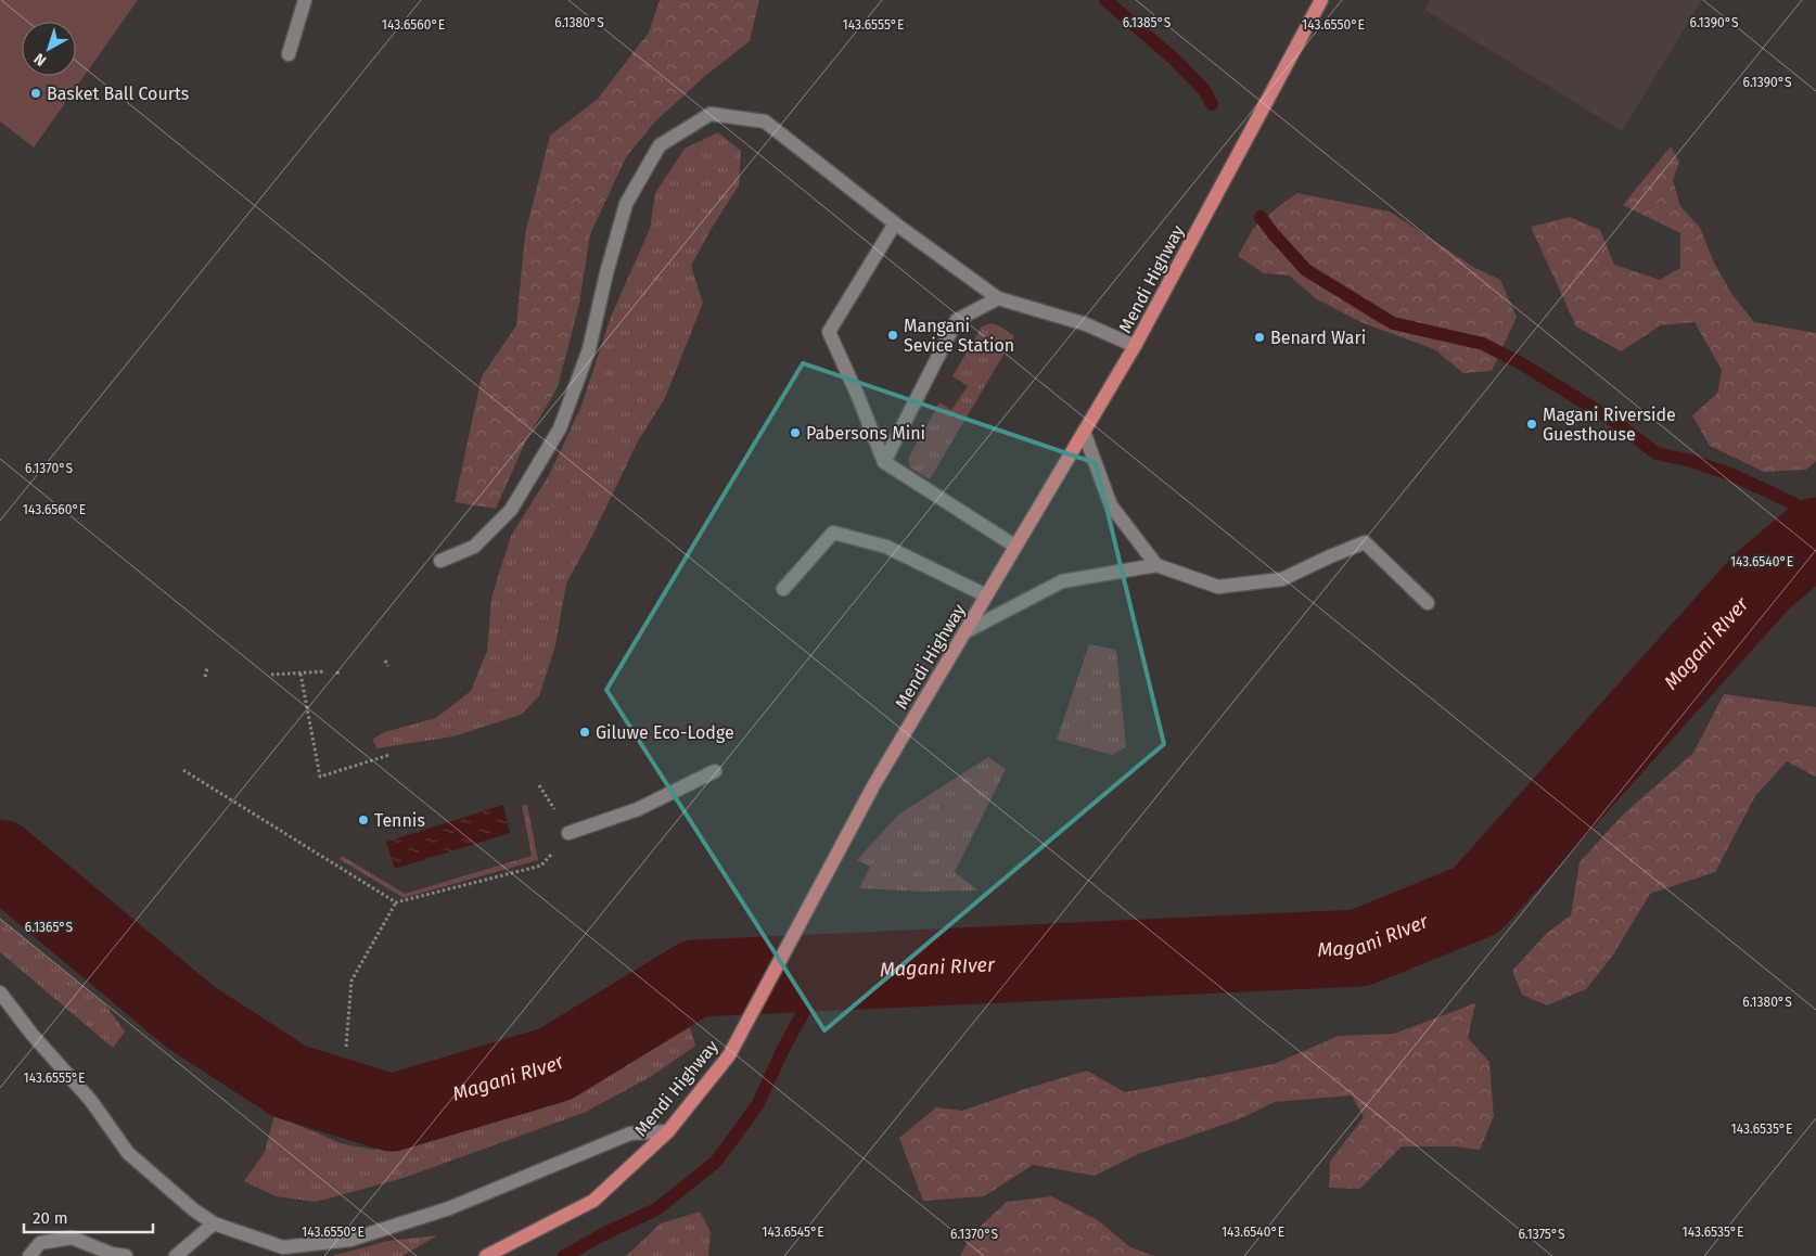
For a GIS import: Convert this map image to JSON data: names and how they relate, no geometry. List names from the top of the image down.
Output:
{
  "streets": {
    "main road": ["Mendi Highway"]
  },
  "water": ["Magani RIver"],
  "places": [
    "Basket Ball Courts",
    "Mangani Sevice Station",
    "Benard Wari",
    "Magani Riverside Guesthouse",
    "Pabersons Mini",
    "Giluwe Eco-Lodge",
    "Tennis"
  ],
  "scale_bar": "20 m",
  "north": "bottom left",
  "coordinates": [
    "6.1380°S",
    "6.1385°S",
    "6.1390°S",
    "143.6560°E",
    "143.6555°E",
    "143.6550°E",
    "6.1370°S",
    "143.6540°E",
    "6.1365°S",
    "143.6535°E",
    "143.6545°E",
    "6.1375°S"
  ]
}
